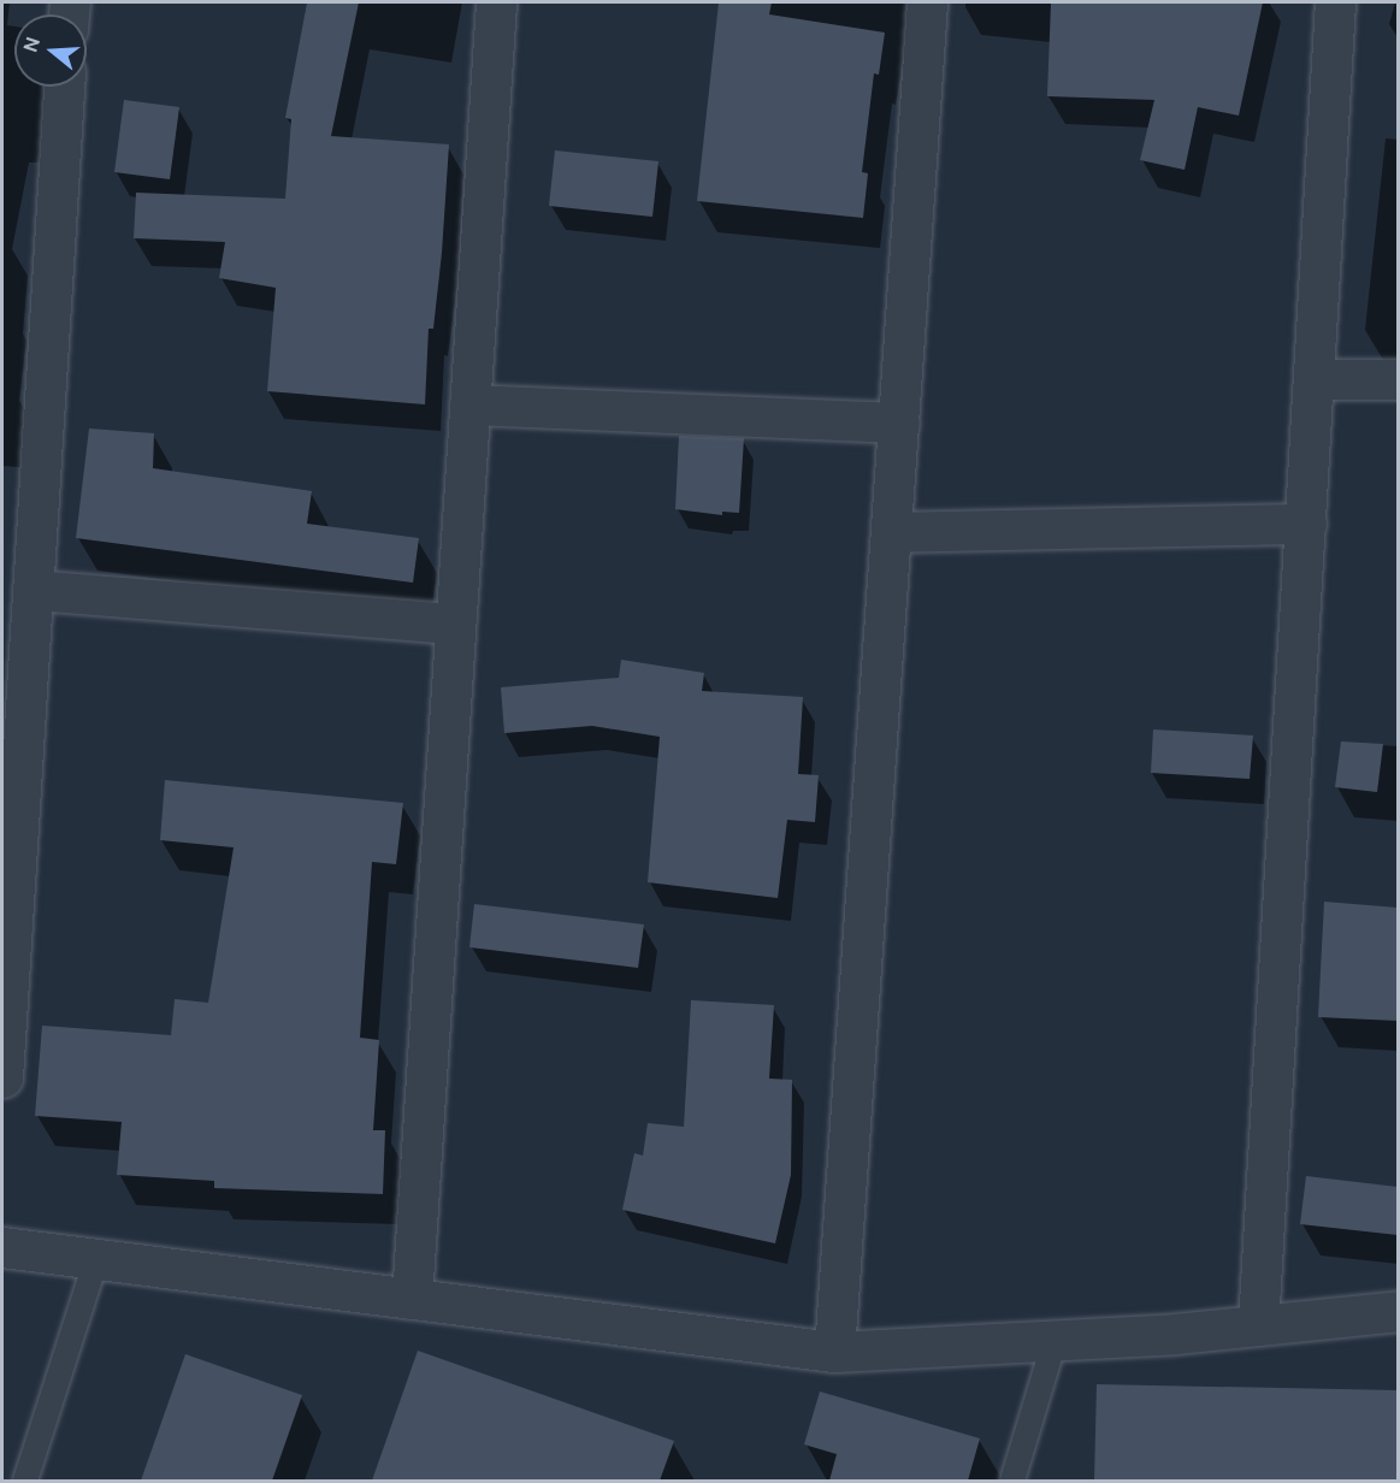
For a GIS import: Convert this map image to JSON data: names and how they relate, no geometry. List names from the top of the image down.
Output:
{
  "north": "left"
}
